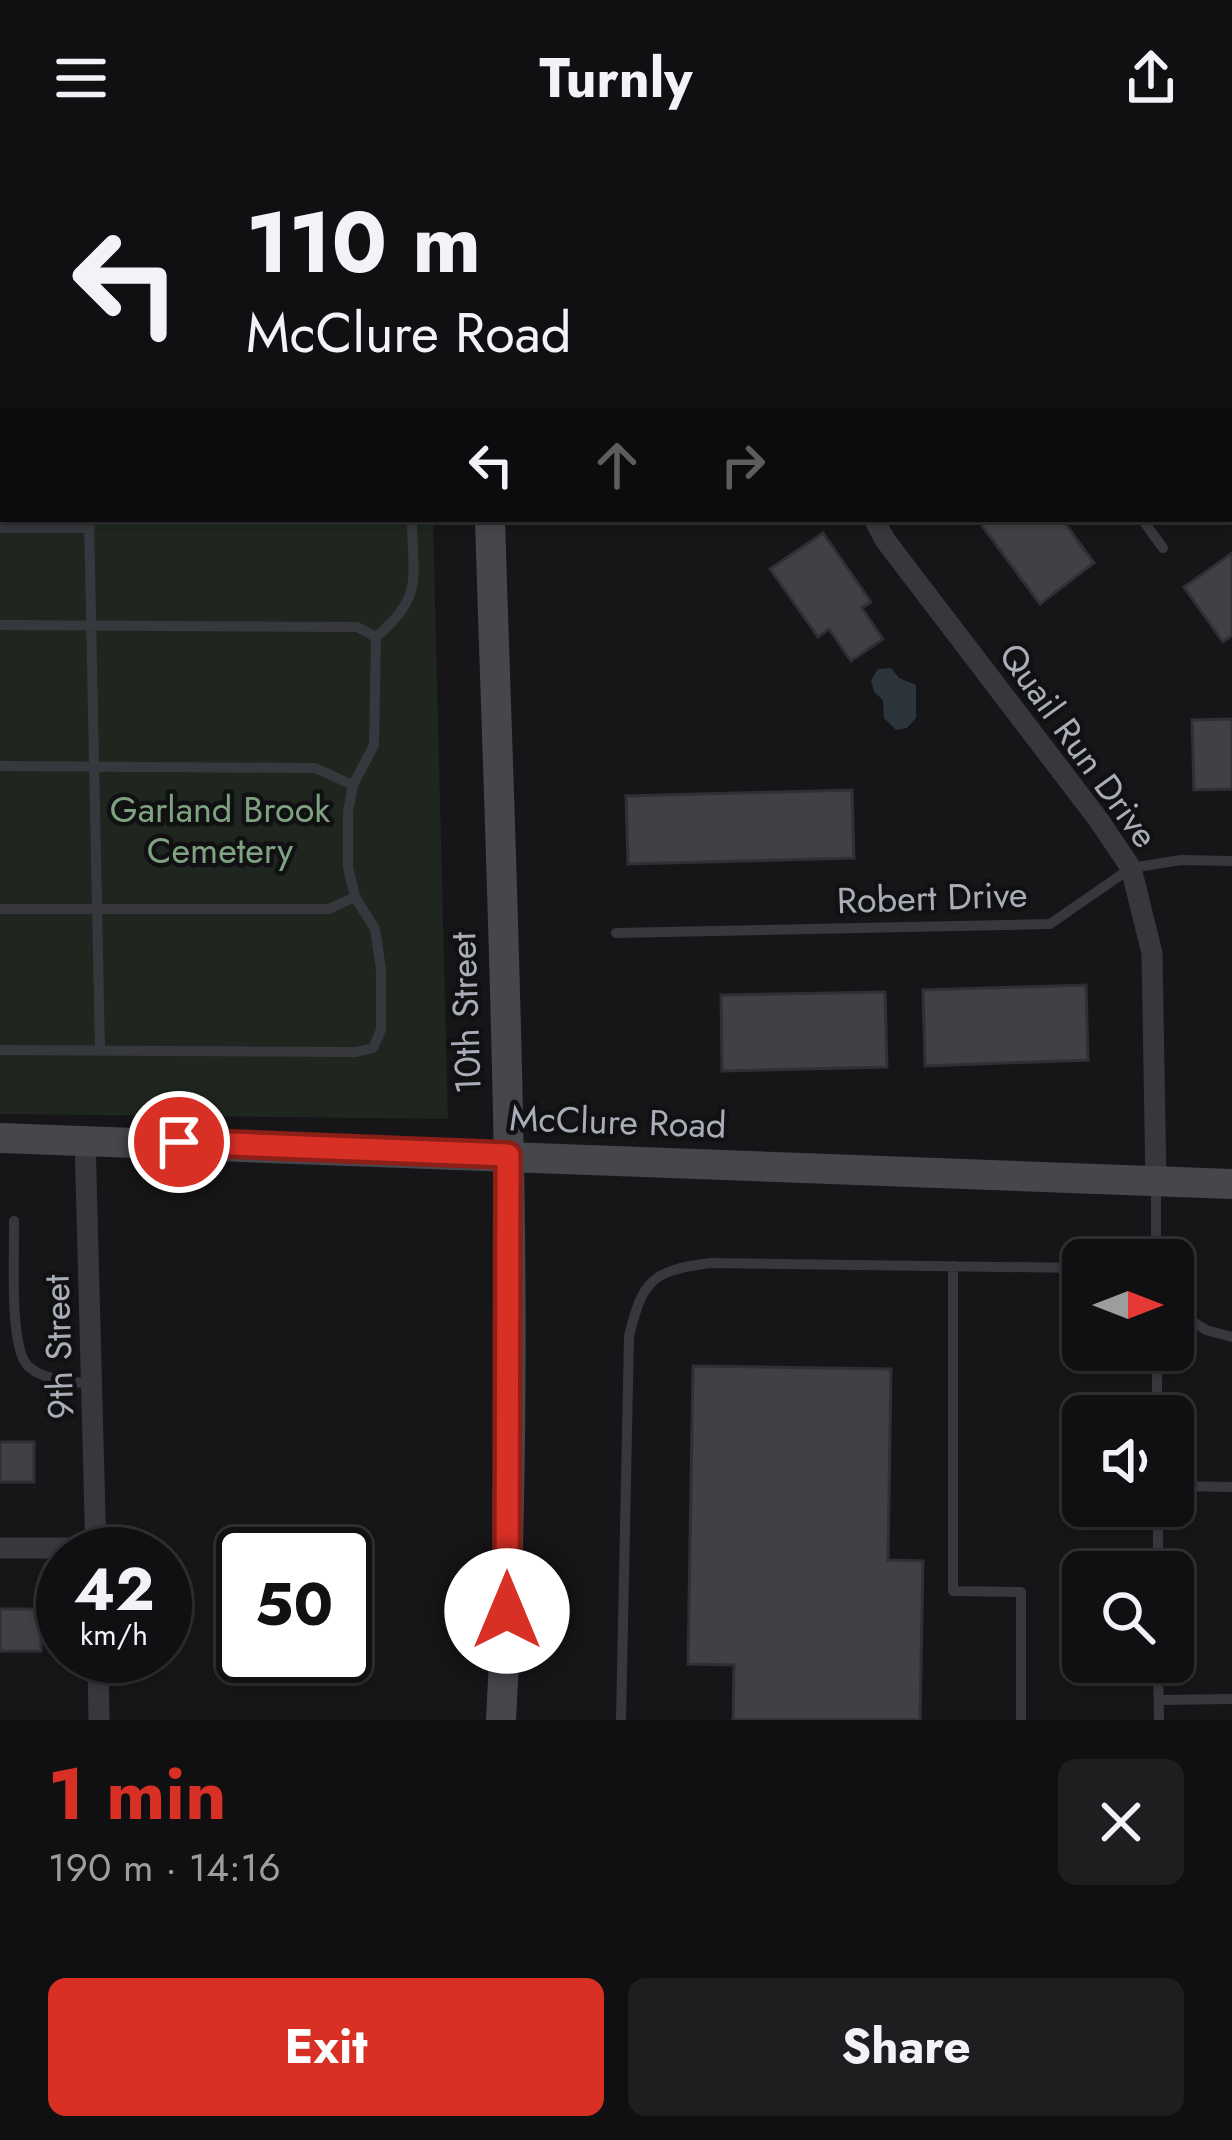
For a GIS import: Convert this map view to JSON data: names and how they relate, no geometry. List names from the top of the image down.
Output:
{
  "streets": {
    "street": [
      "Quail Run Drive",
      "10th Street",
      "McClure Road",
      "9th Street"
    ],
    "lane": ["Robert Drive"]
  },
  "crossings": [
    ["Quail Run Drive", "Robert Drive"],
    ["Quail Run Drive", "McClure Road"],
    ["10th Street", "McClure Road"],
    ["McClure Road", "9th Street"]
  ],
  "parks": ["Garland Brook Cemetery"],
  "north": "right",
  "page": {
    "header": "Turnly",
    "turn": ["110 m", "McClure Road"],
    "speed": "42 km/h",
    "limit": "50",
    "heading": ["1 min", "190 m · 14:16"],
    "buttons": ["Exit", "Share"]
  }
}
